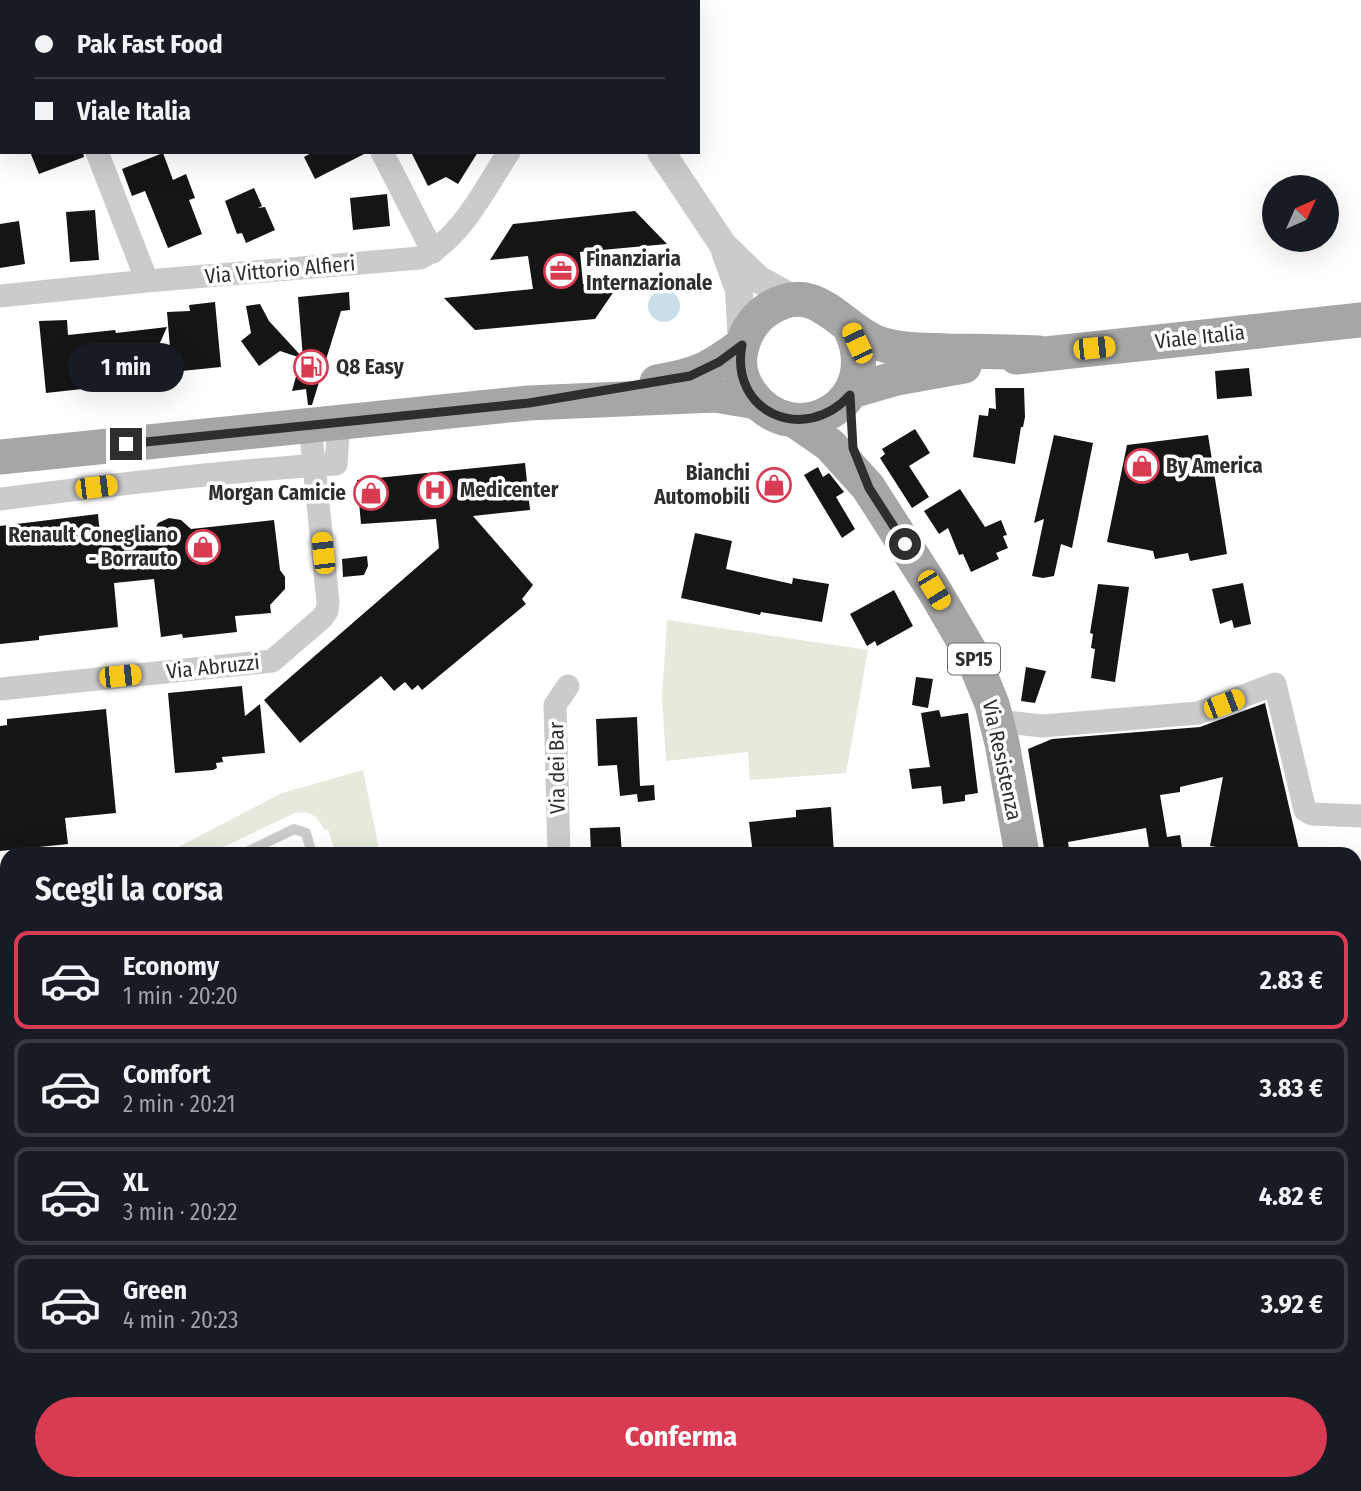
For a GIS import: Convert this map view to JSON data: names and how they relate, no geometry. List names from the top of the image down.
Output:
{
  "streets": {
    "main road": ["Viale Italia", "SP15", "Via Resistenza"],
    "street": ["Via Vittorio Alfieri", "Via Abruzzi", "Via dei Bar"]
  },
  "crossings": [
    ["SP15", "Via Resistenza"]
  ],
  "places": {
    "office": ["Finanziaria Internazionale"],
    "fuel station": ["Q8 Easy"],
    "shop": [
      "By America",
      "Bianchi Automobili",
      "Morgan Camicie",
      "Renault Conegliano - Borrauto"
    ],
    "hospital": ["Medicenter"]
  },
  "north": "top right",
  "page": {
    "banner": ["Pak Fast Food", "Viale Italia"],
    "bubble": "1 min",
    "heading": "Scegli la corsa",
    "list": [
      {
        "name": "Economy",
        "note": "1 min · 20:20",
        "value": "2.83 €"
      },
      {
        "name": "Comfort",
        "note": "2 min · 20:21",
        "value": "3.83 €"
      },
      {
        "name": "XL",
        "note": "3 min · 20:22",
        "value": "4.82 €"
      },
      {
        "name": "Green",
        "note": "4 min · 20:23",
        "value": "3.92 €"
      }
    ],
    "buttons": "Conferma"
  }
}
